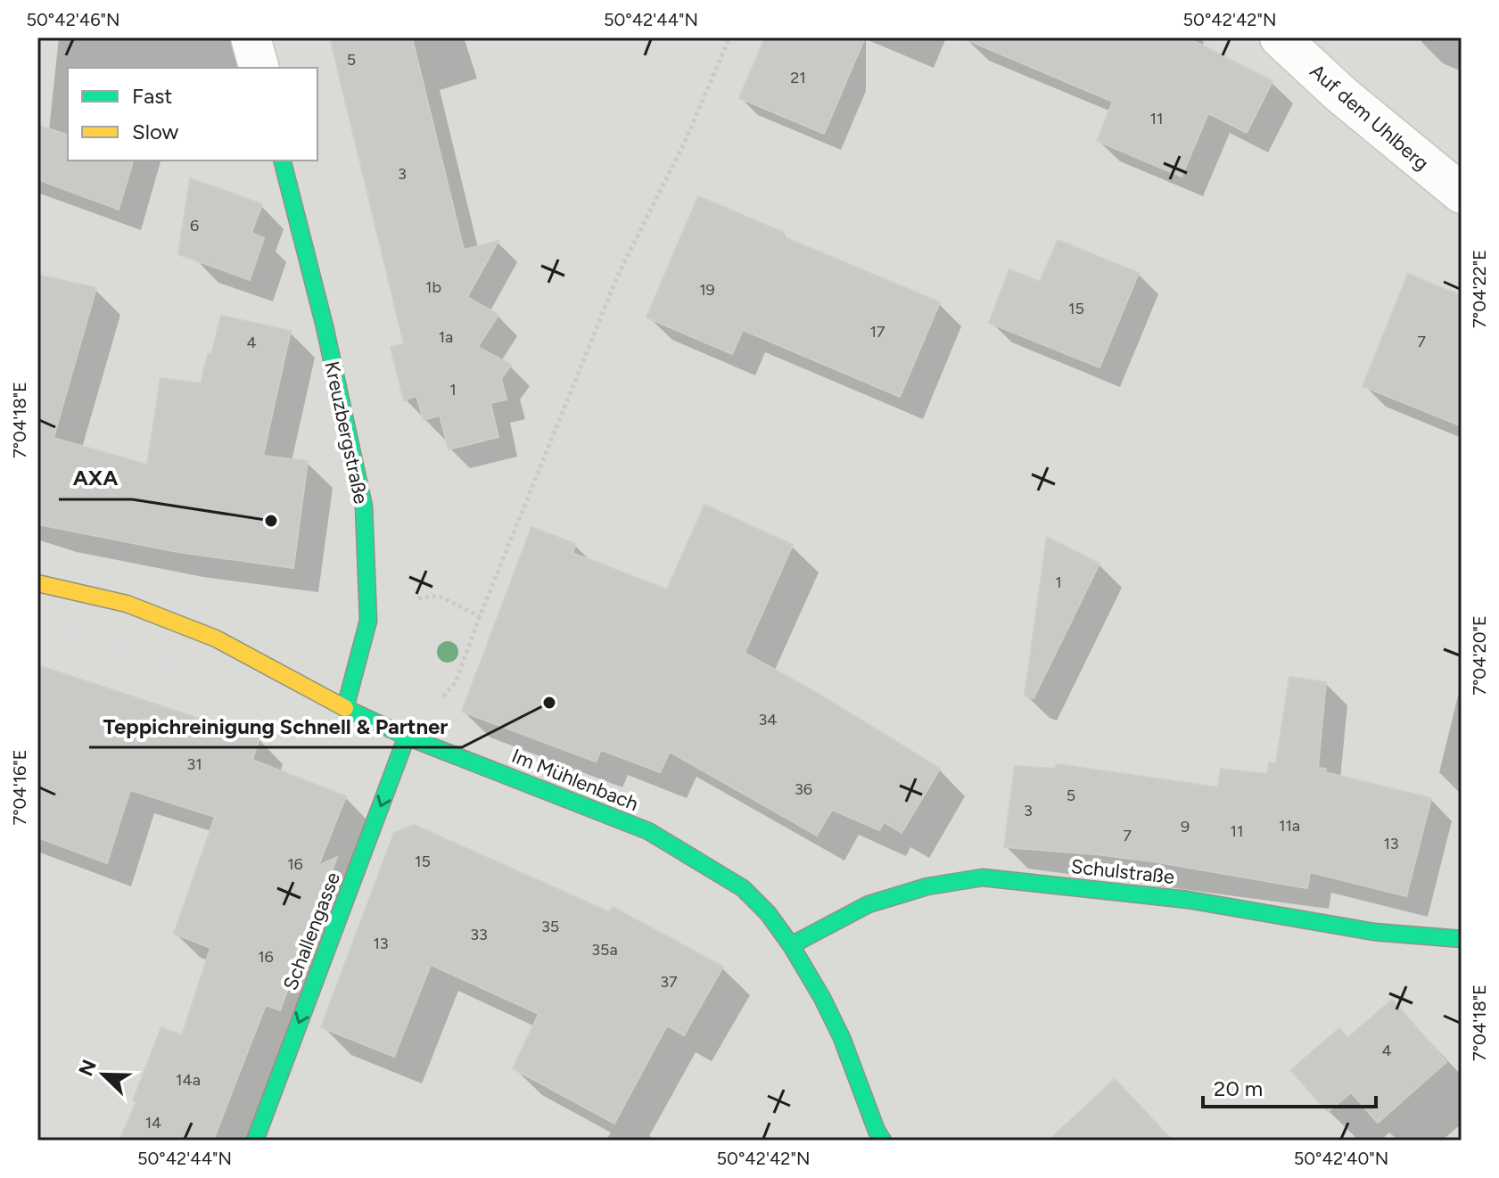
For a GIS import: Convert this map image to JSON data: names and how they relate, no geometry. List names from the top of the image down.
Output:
{
  "streets": {
    "street": [
      "Auf dem Uhlberg",
      "Kreuzbergstraße",
      "Im Mühlenbach",
      "Schulstraße",
      "Schallengasse"
    ]
  },
  "crossings": [
    ["Kreuzbergstraße", "Im Mühlenbach"],
    ["Im Mühlenbach", "Schulstraße"],
    ["Im Mühlenbach", "Schallengasse"]
  ],
  "one_way": ["Schallengasse"],
  "places": ["AXA", "Teppichreinigung Schnell & Partner"],
  "house_numbers": [
    "5",
    "21",
    "11",
    "3",
    "6",
    "1b",
    "19",
    "15",
    "17",
    "1a",
    "7",
    "4",
    "1",
    "1",
    "34",
    "31",
    "36",
    "5",
    "3",
    "11a",
    "9",
    "11",
    "7",
    "13",
    "15",
    "16",
    "35",
    "33",
    "13",
    "35a",
    "16",
    "37",
    "4",
    "14a",
    "14"
  ],
  "legend": ["Fast", "Slow"],
  "scale_bar": "20 m",
  "north": "top left",
  "coordinates": [
    "50°42'46\"N",
    "50°42'44\"N",
    "50°42'42\"N",
    "7°04'22\"E",
    "7°04'18\"E",
    "7°04'20\"E",
    "7°04'16\"E",
    "50°42'40\"N"
  ]
}
